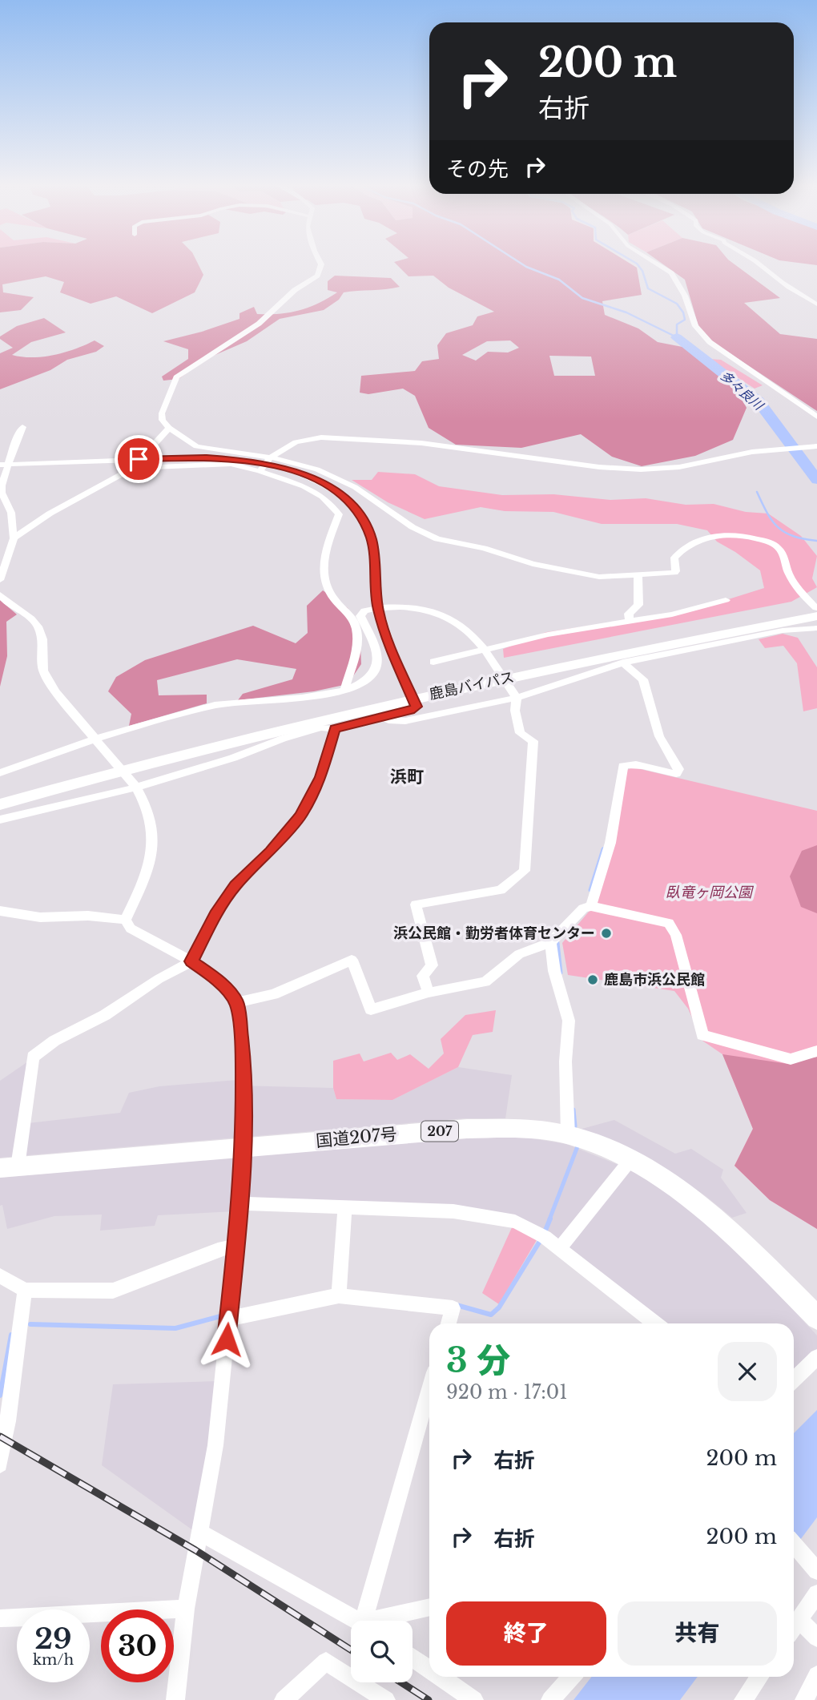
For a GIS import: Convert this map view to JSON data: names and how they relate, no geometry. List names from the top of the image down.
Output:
{
  "streets": {
    "highway": ["鹿島バイパス", "207", "国道207号"]
  },
  "districts": ["浜町"],
  "water": ["多々良川"],
  "parks": ["臥竜ヶ岡公園"],
  "places": ["浜公民館・勤労者体育センター", "鹿島市浜公民館"],
  "page": {
    "turn": ["200 m", "右折"],
    "then": "その先",
    "heading": ["3 分", "920 m · 17:01"],
    "list": [
      {
        "name": "右折",
        "value": "200 m"
      },
      {
        "name": "右折",
        "value": "200 m"
      }
    ],
    "buttons": ["終了", "共有"],
    "speed": "29 km/h",
    "limit": "30"
  }
}
